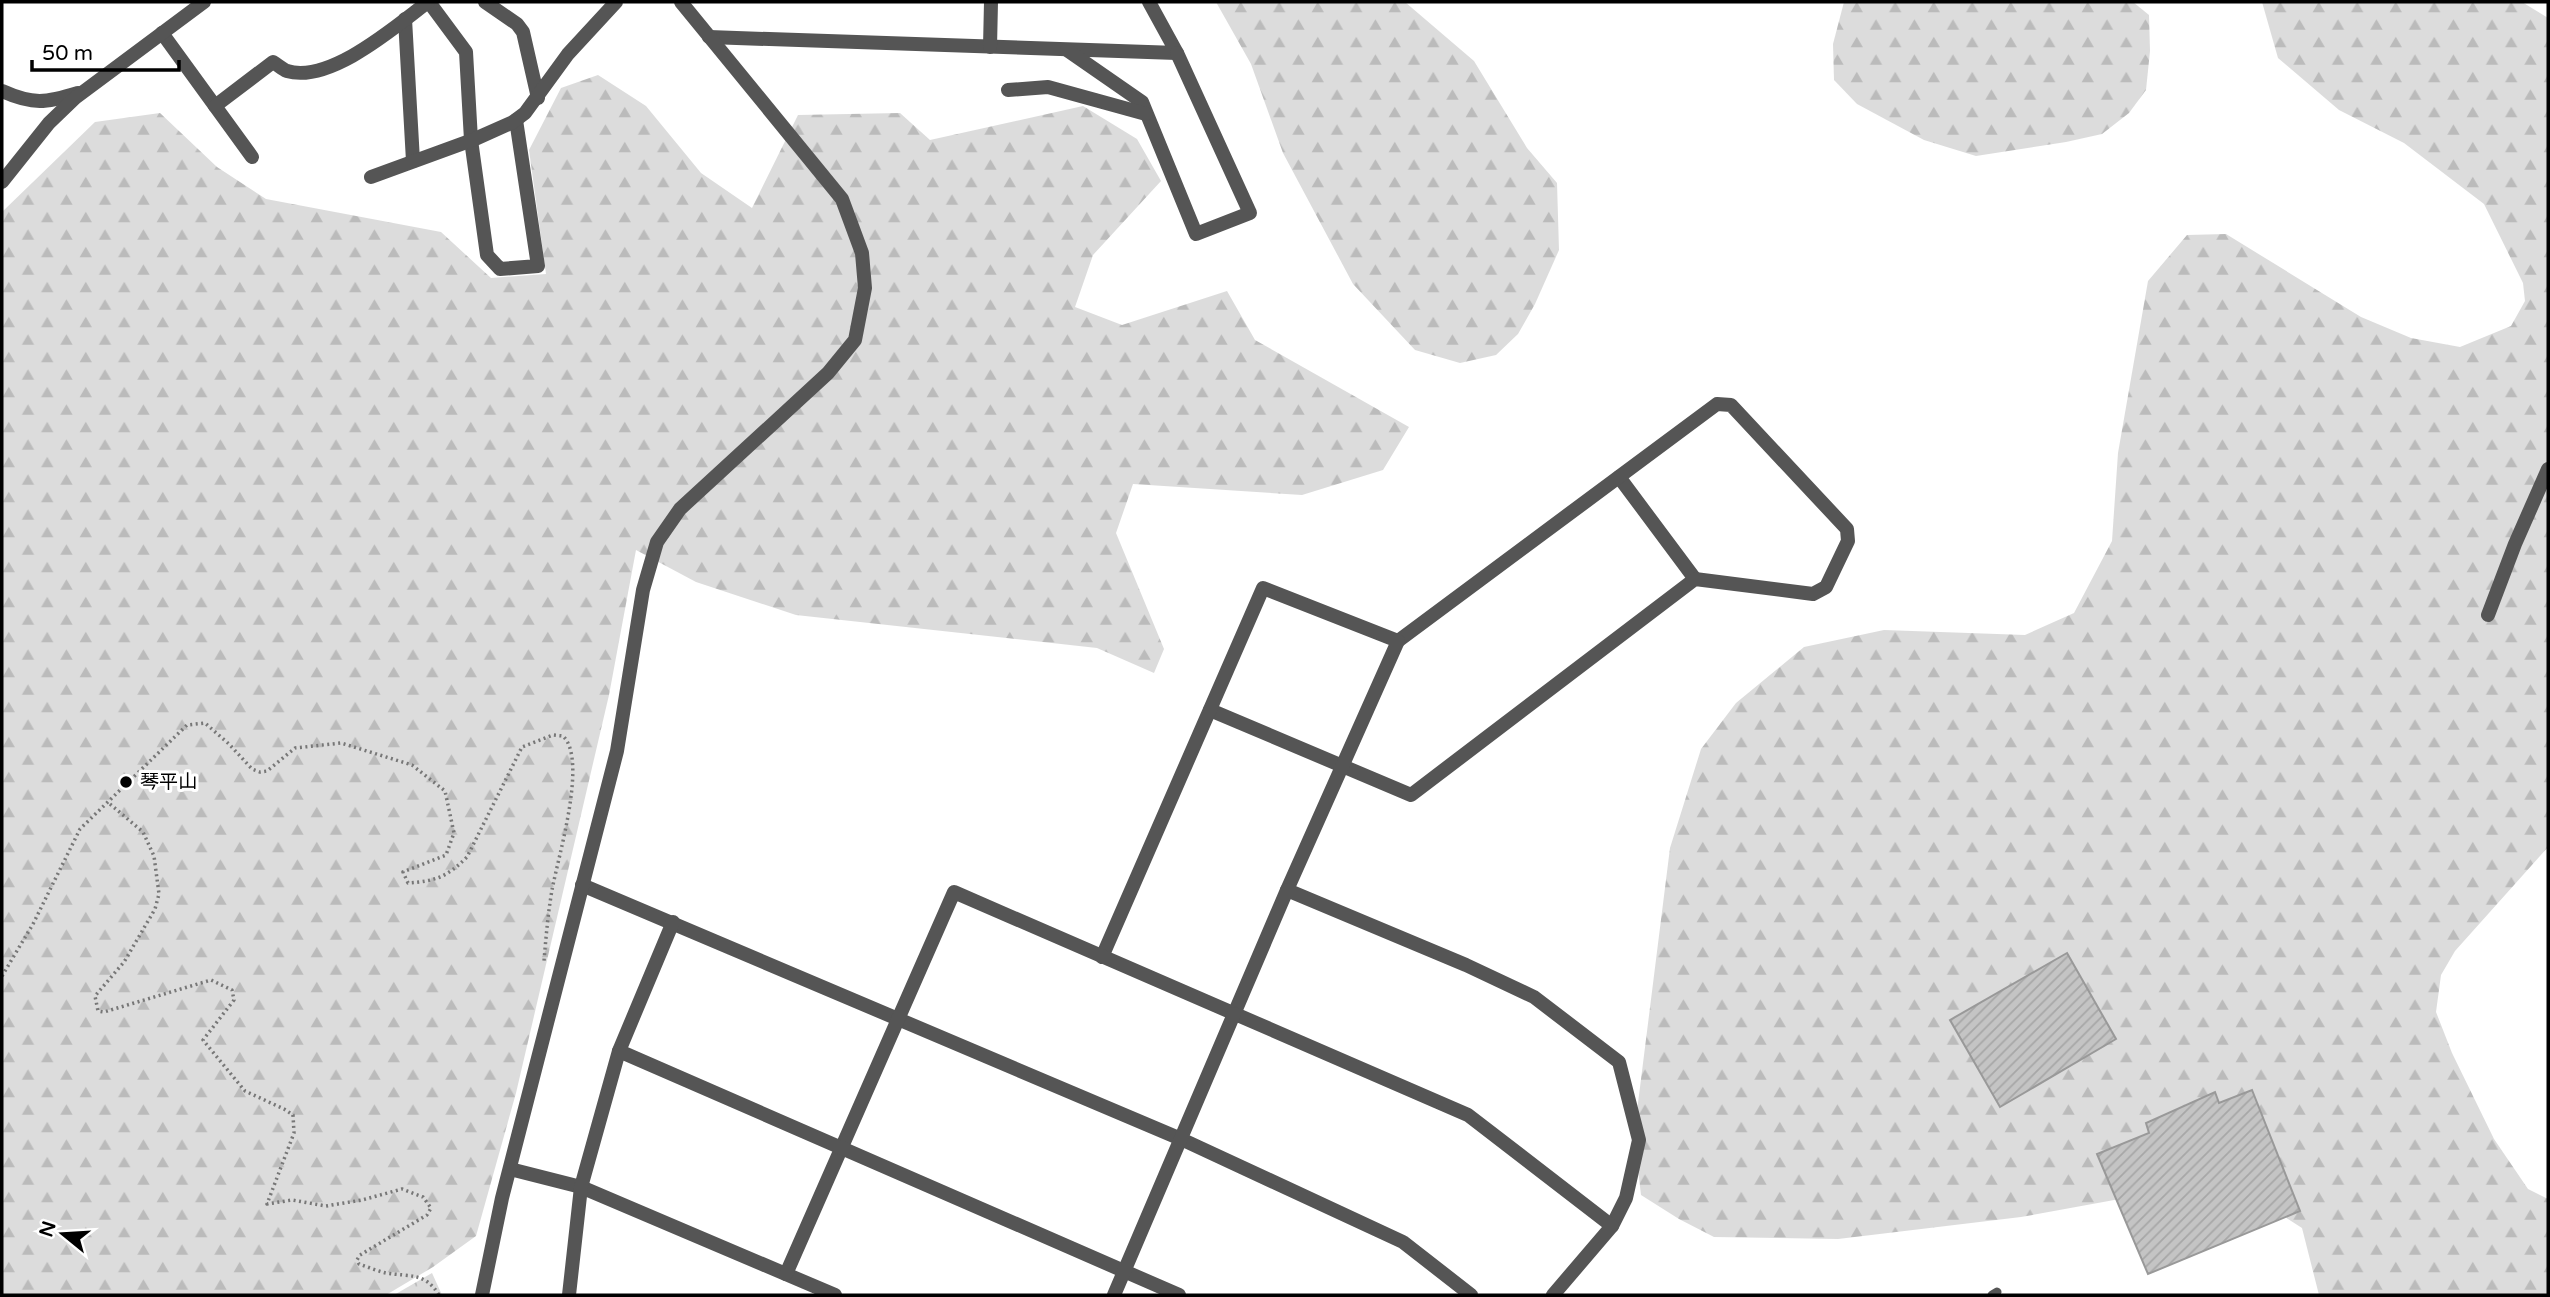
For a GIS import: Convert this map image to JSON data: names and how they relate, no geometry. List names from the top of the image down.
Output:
{
  "places": ["琴平山"],
  "scale_bar": "50 m",
  "north": "left"
}
